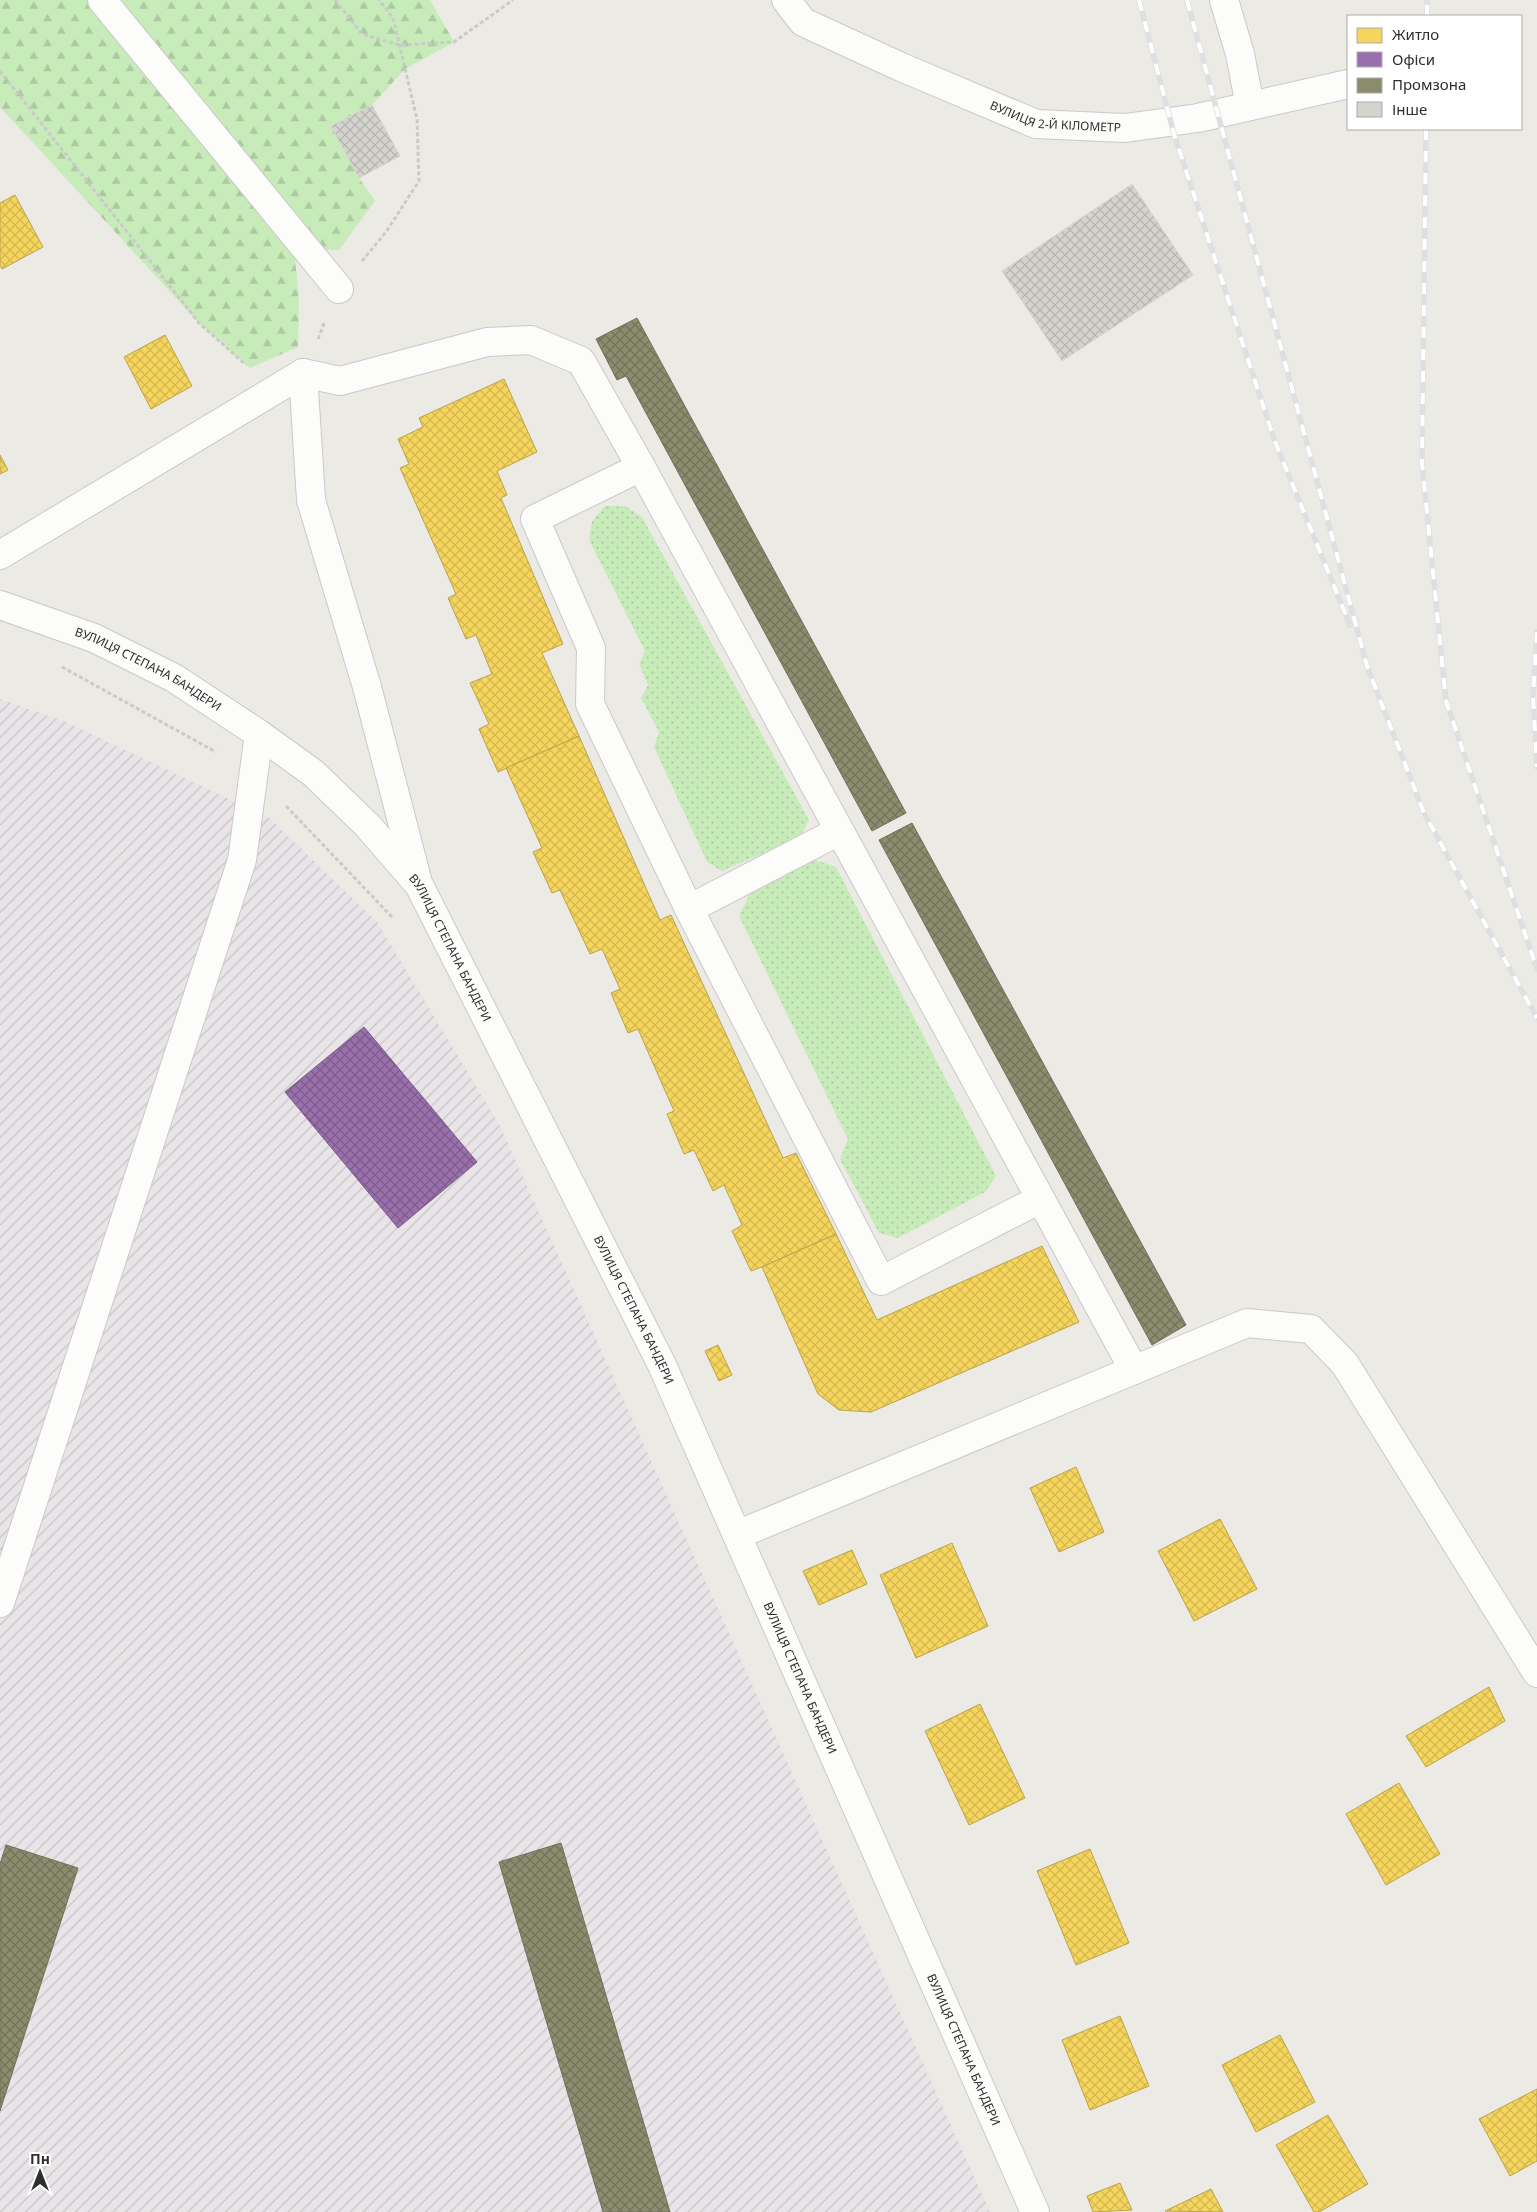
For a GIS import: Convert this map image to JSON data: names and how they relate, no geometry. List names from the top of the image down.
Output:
{
  "streets": {
    "street": ["ВУЛИЦЯ 2-Й КІЛОМЕТР", "ВУЛИЦЯ СТЕПАНА БАНДЕРИ"]
  },
  "legend": [
    "Житло",
    "Офіси",
    "Промзона",
    "Інше"
  ],
  "north": "top"
}
